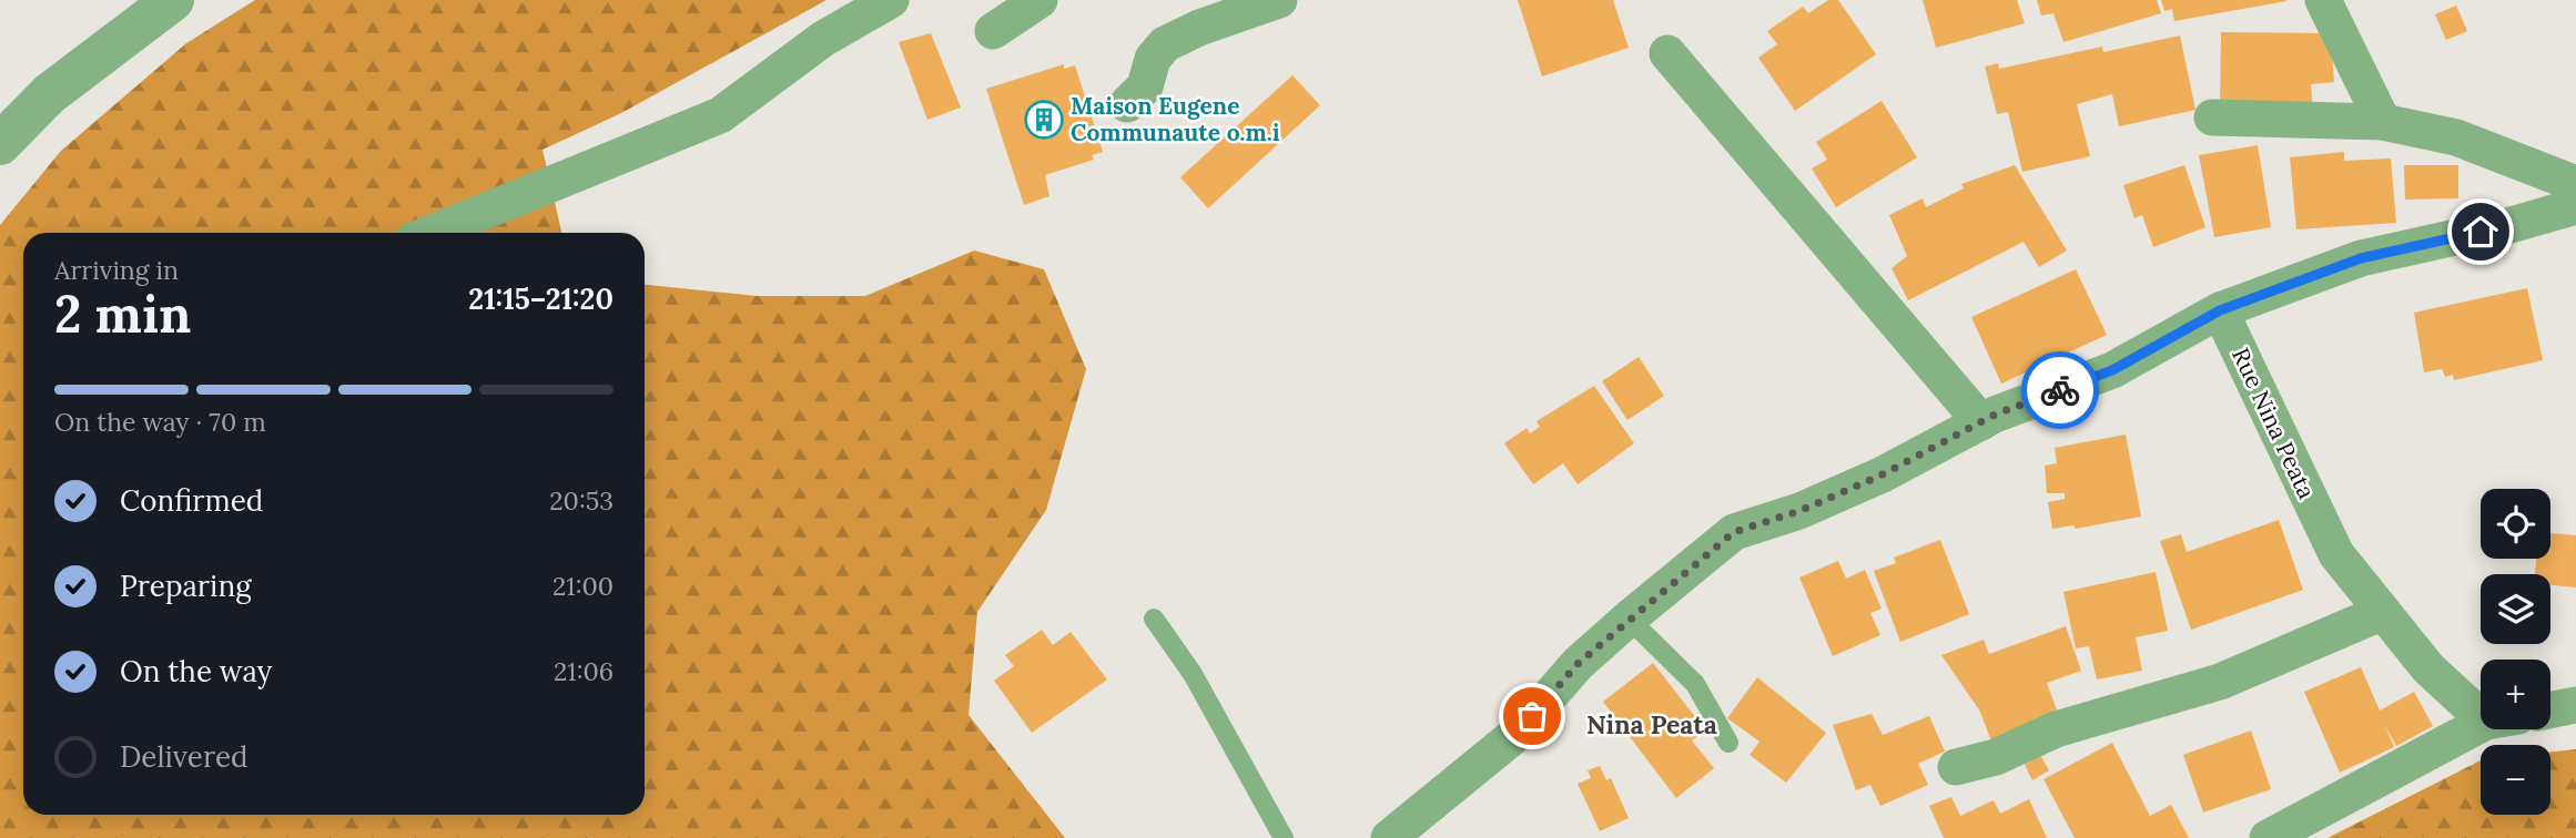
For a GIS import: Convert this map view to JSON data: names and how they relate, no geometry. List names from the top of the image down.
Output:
{
  "streets": {
    "street": ["Rue Nina Peata"]
  },
  "districts": ["Nina Peata"],
  "places": {
    "building": ["Maison Eugene Communaute o.m.i"]
  },
  "page": {
    "heading": ["2 min", "Arriving in", "21:15–21:20"],
    "bar": "On the way · 70 m",
    "list": [
      ["Confirmed", "20:53"],
      ["Preparing", "21:00"],
      ["On the way", "21:06"],
      "Delivered"
    ],
    "map_buttons": ["+", "−"]
  }
}
